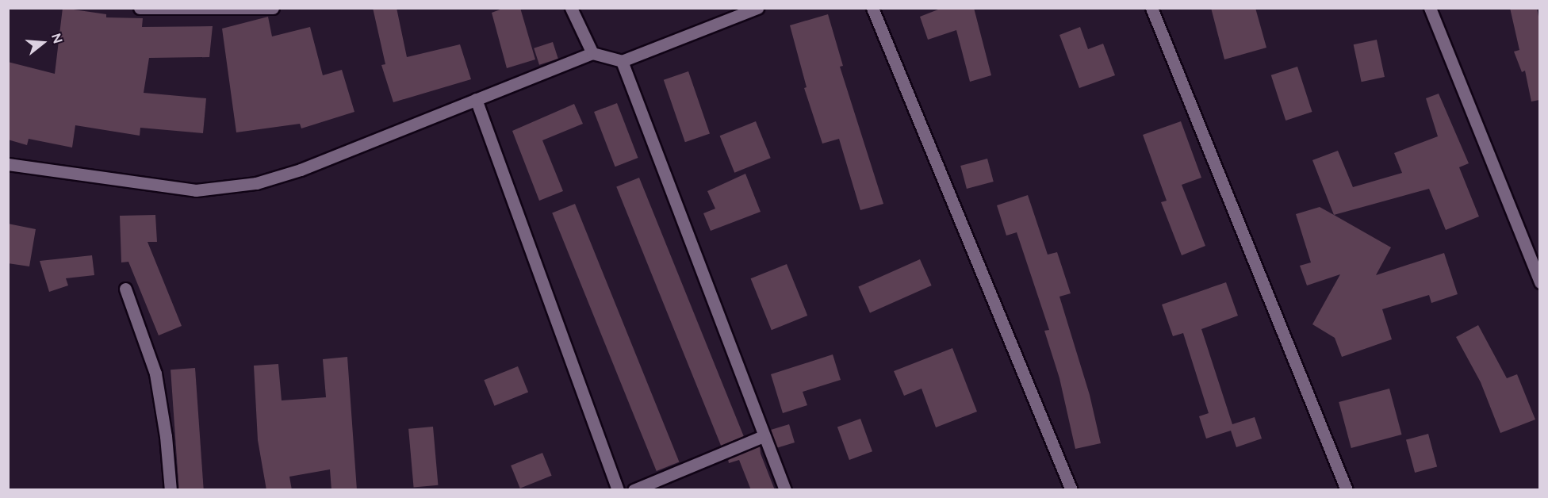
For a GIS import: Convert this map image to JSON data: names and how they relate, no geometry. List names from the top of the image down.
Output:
{
  "north": "right"
}
